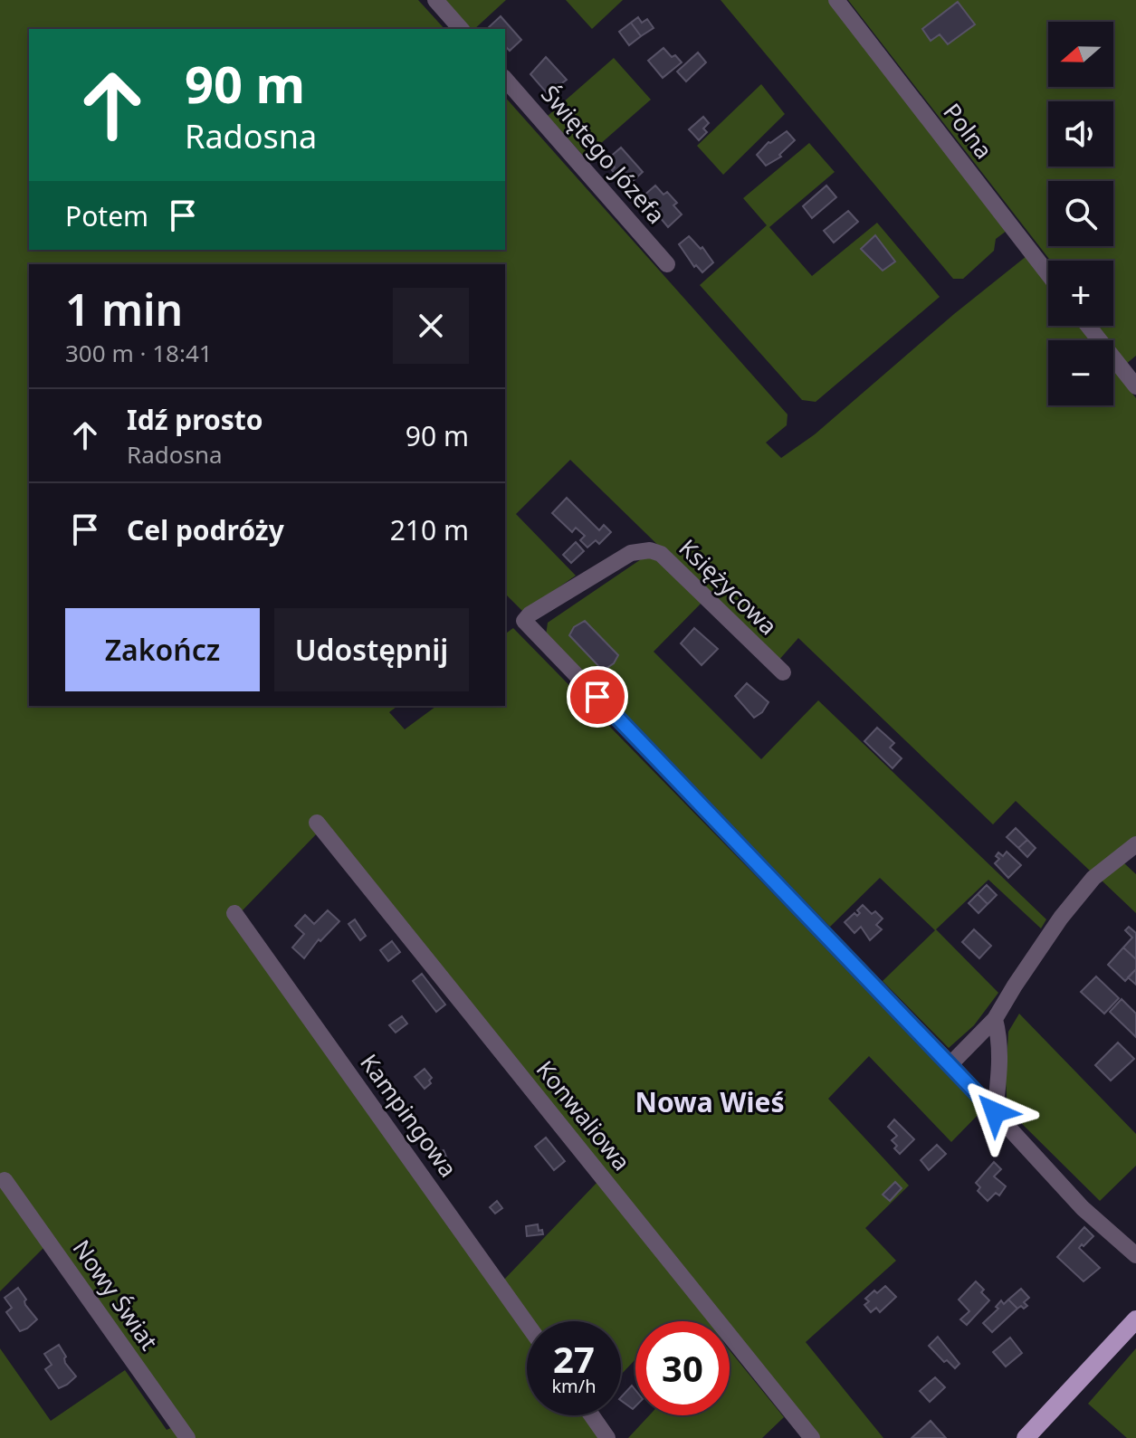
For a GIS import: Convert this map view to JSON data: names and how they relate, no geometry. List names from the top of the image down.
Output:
{
  "streets": {
    "street": [
      "Polna",
      "Świętego Józefa",
      "Księżycowa",
      "Kampingowa",
      "Konwaliowa",
      "Nowy Świat"
    ]
  },
  "districts": ["Nowa Wieś"],
  "north": "left",
  "page": {
    "map_buttons": ["+", "−"],
    "turn": ["90 m", "Radosna"],
    "then": "Potem",
    "heading": ["1 min", "300 m · 18:41"],
    "list": [
      {
        "name": "Idź prosto",
        "note": "Radosna",
        "value": "90 m"
      },
      {
        "name": "Cel podróży",
        "value": "210 m"
      }
    ],
    "buttons": ["Zakończ", "Udostępnij"],
    "speed": "27 km/h",
    "limit": "30"
  }
}
